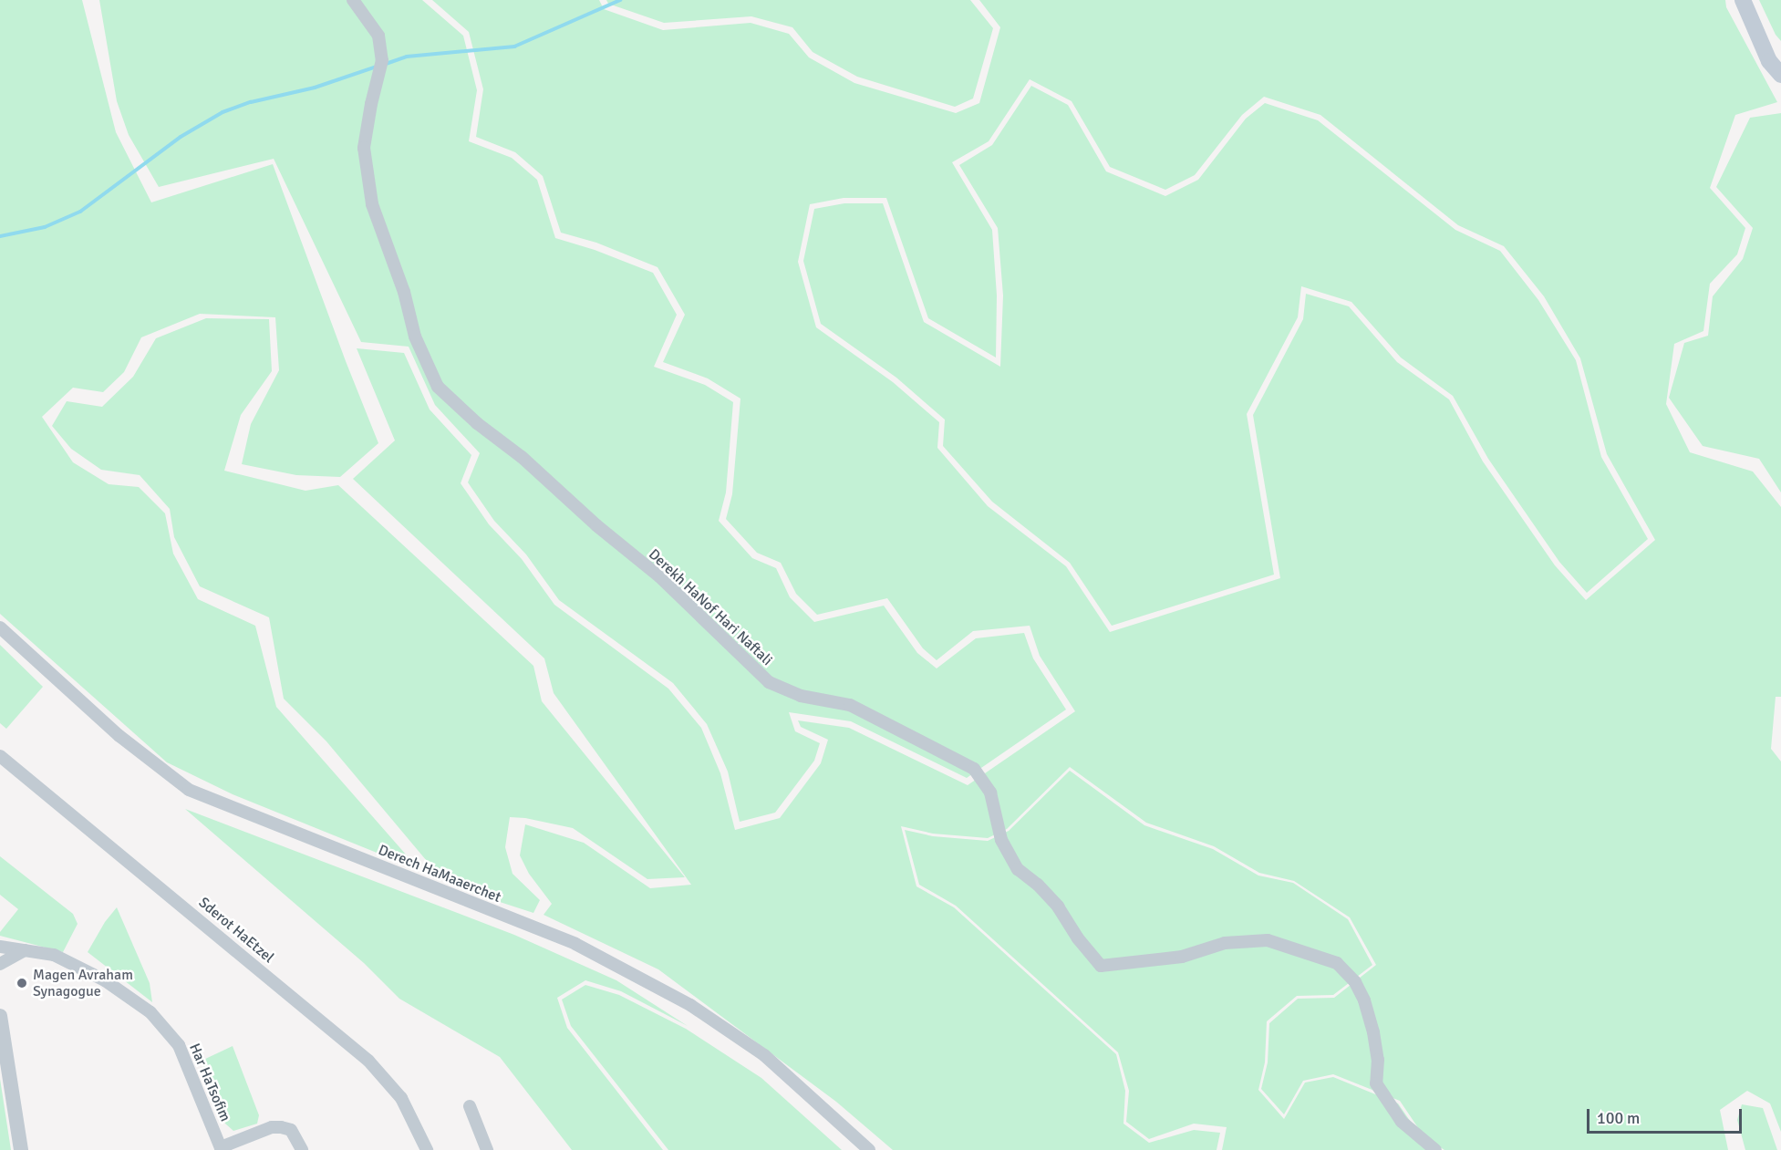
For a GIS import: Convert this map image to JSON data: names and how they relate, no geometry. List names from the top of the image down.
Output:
{
  "streets": {
    "street": [
      "Derekh HaNof Hari Naftali",
      "Derech HaMaaerchet",
      "Sderot HaEtzel",
      "Har HaTsofim"
    ]
  },
  "places": ["Magen Avraham Synagogue"],
  "scale_bar": "100 m"
}
